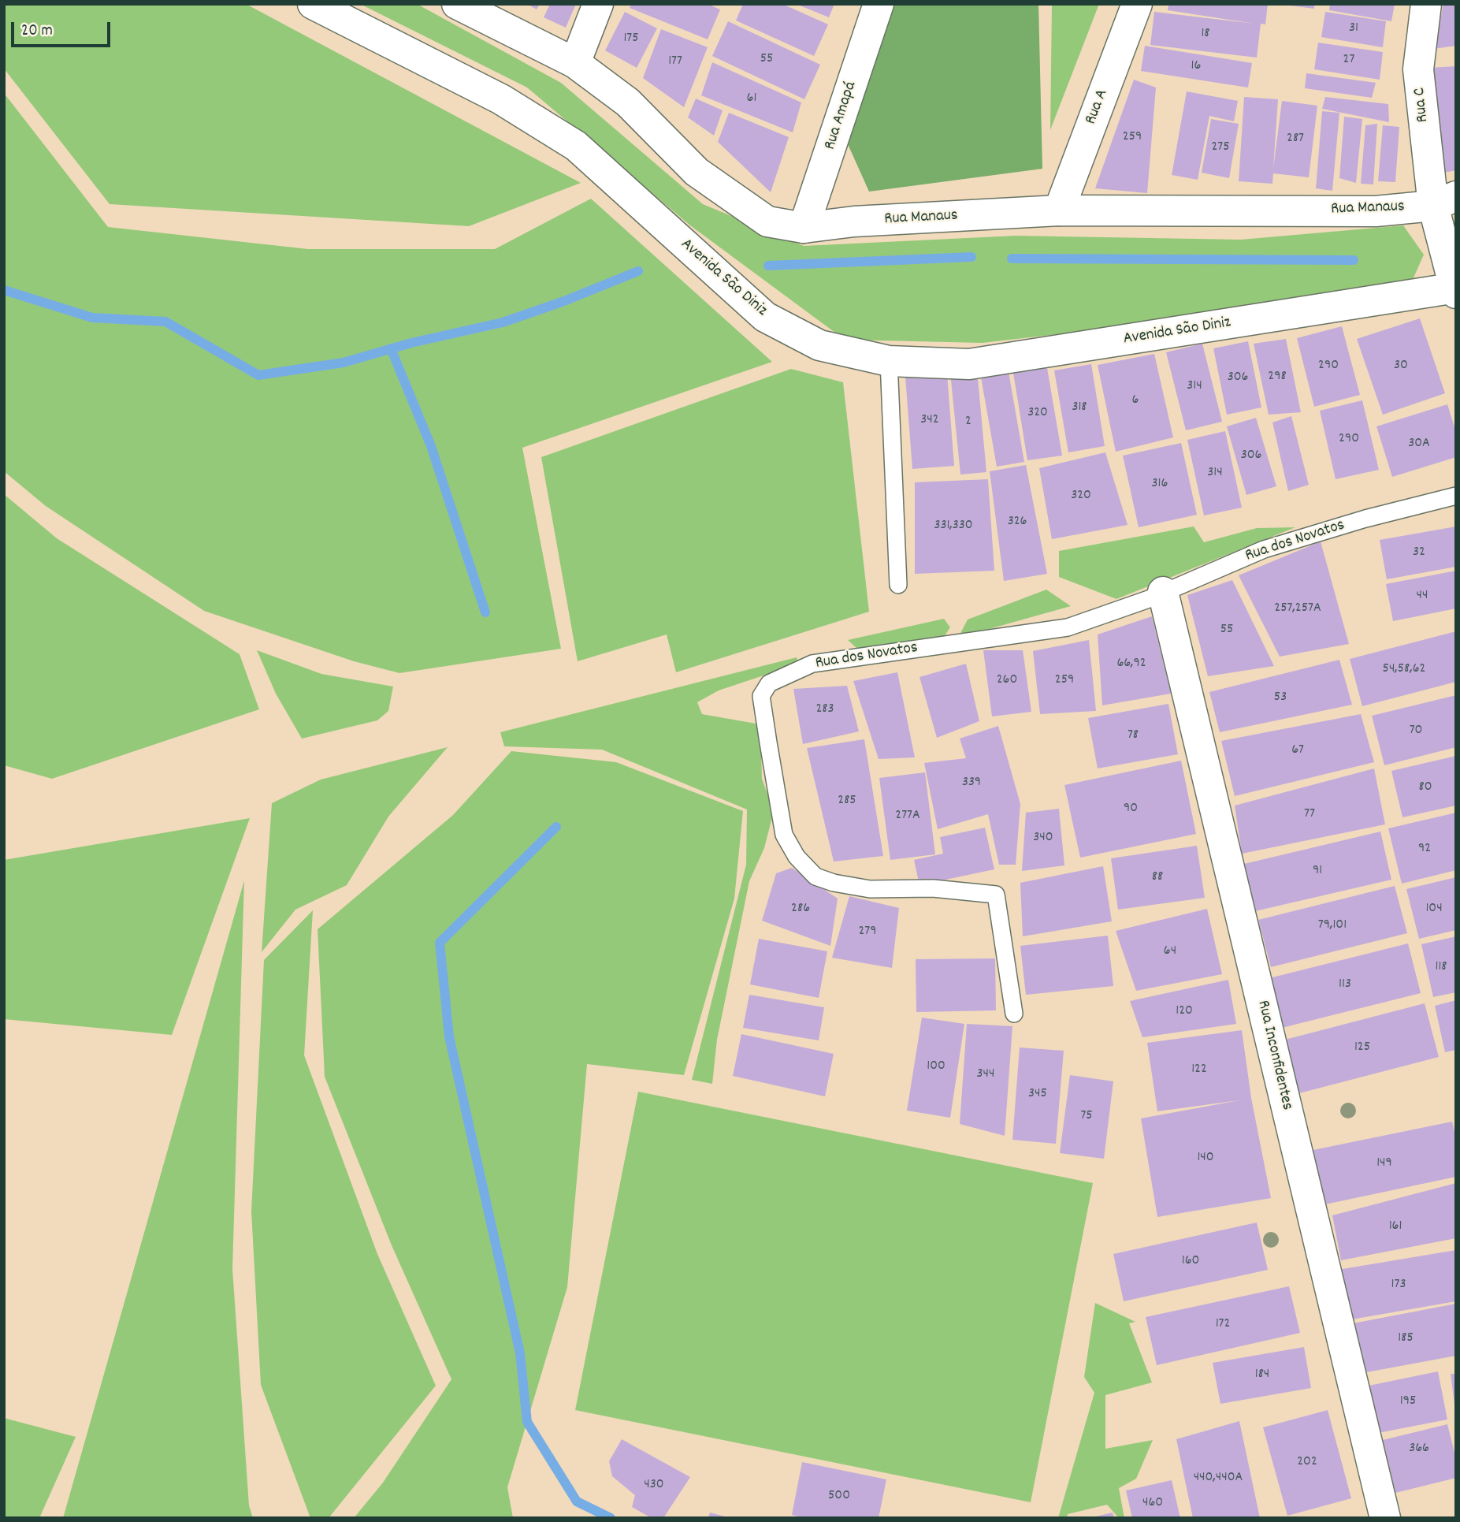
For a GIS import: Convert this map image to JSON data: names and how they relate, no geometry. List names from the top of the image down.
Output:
{
  "streets": {
    "street": [
      "Rua C",
      "Rua A",
      "Rua Amapá",
      "Rua Manaus",
      "Avenida São Diniz",
      "Rua Inconfidentes"
    ],
    "lane": ["Rua dos Novatos"]
  },
  "crossings": [
    ["Rua C", "Rua Manaus"],
    ["Rua C", "Avenida São Diniz"],
    ["Rua A", "Rua Manaus"],
    ["Rua Amapá", "Rua Manaus"],
    ["Rua dos Novatos", "Rua Inconfidentes"]
  ],
  "house_numbers": [
    "31",
    "18",
    "175",
    "55",
    "27",
    "177",
    "16",
    "61",
    "259",
    "287",
    "275",
    "290",
    "30",
    "298",
    "306",
    "314",
    "6",
    "318",
    "320",
    "342",
    "2",
    "290",
    "30A",
    "306",
    "314",
    "316",
    "320",
    "326",
    "331,330",
    "32",
    "44",
    "257,257A",
    "55",
    "66,92",
    "54,58,62",
    "260",
    "259",
    "53",
    "283",
    "70",
    "78",
    "67",
    "339",
    "80",
    "285",
    "90",
    "77",
    "277A",
    "340",
    "92",
    "91",
    "88",
    "286",
    "104",
    "79,101",
    "279",
    "64",
    "118",
    "113",
    "120",
    "125",
    "100",
    "122",
    "344",
    "345",
    "75",
    "140",
    "149",
    "161",
    "160",
    "173",
    "172",
    "185",
    "184",
    "195",
    "366",
    "202",
    "440,440A",
    "430",
    "500",
    "460"
  ],
  "scale_bar": "20 m"
}
